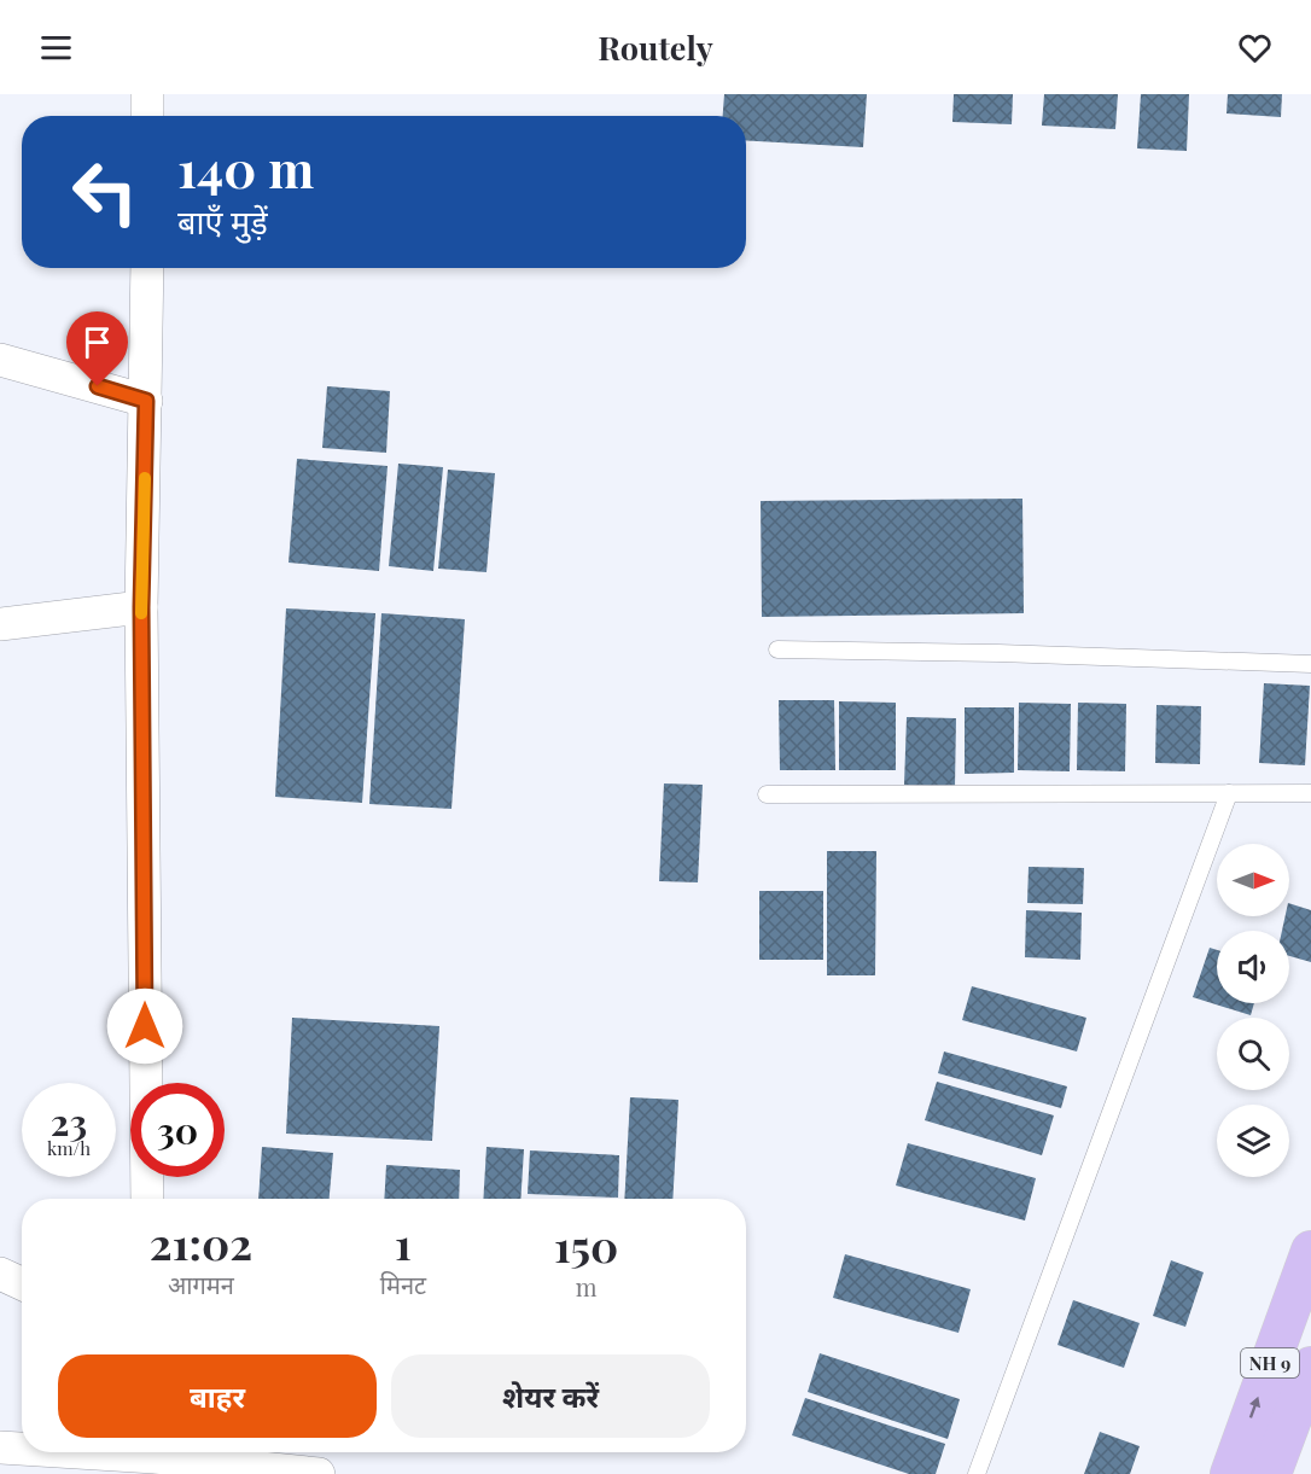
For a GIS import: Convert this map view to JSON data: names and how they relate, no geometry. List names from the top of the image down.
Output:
{
  "streets": {
    "highway": ["NH 9"]
  },
  "north": "right",
  "page": {
    "header": "Routely",
    "turn": ["140 m", "बाएँ मुड़ें"],
    "speed": "23 km/h",
    "limit": "30",
    "eta": [
      "21:02",
      "आगमन",
      "1",
      "मिनट",
      "150",
      "m"
    ],
    "buttons": ["बाहर", "शेयर करें"]
  }
}
